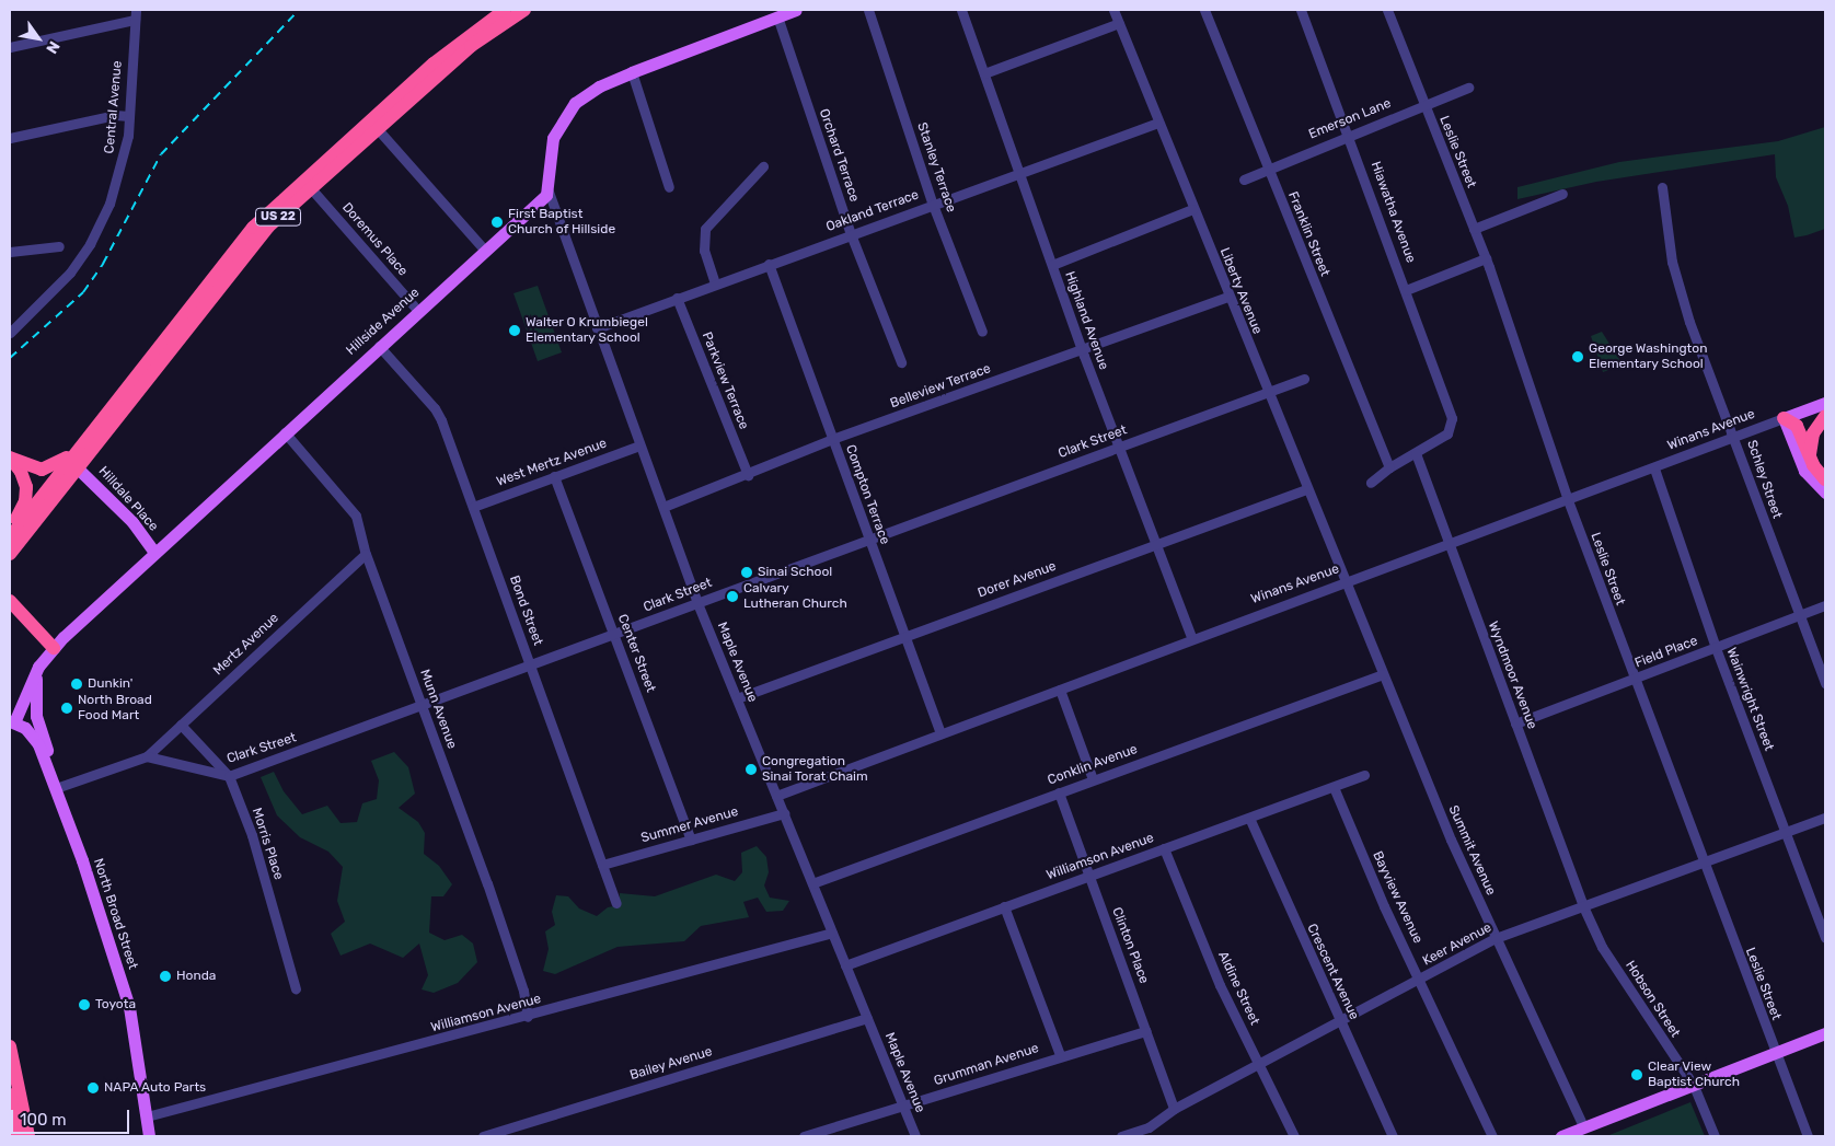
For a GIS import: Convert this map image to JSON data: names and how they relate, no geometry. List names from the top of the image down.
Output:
{
  "streets": {
    "highway": ["US 22"],
    "main road": [
      "Hillside Avenue",
      "Winans Avenue",
      "Hilldale Place",
      "North Broad Street"
    ],
    "street": [
      "Central Avenue",
      "Emerson Lane",
      "Leslie Street",
      "Orchard Terrace",
      "Stanley Terrace",
      "Oakland Terrace",
      "Hiawatha Avenue",
      "Franklin Street",
      "Doremus Place",
      "Liberty Avenue",
      "Highland Avenue",
      "Parkview Terrace",
      "Belleview Terrace",
      "Clark Street",
      "West Mertz Avenue",
      "Schley Street",
      "Compton Terrace",
      "Dorer Avenue",
      "Bond Street",
      "Mertz Avenue",
      "Field Place",
      "Center Street",
      "Maple Avenue",
      "Wyndmoor Avenue",
      "Wainwright Street",
      "Munn Avenue",
      "Conklin Avenue",
      "Summer Avenue",
      "Morris Place",
      "Summit Avenue",
      "Williamson Avenue",
      "Bayview Avenue",
      "Keer Avenue",
      "Clinton Place",
      "Crescent Avenue",
      "Aldine Street",
      "Hobson Street",
      "Bailey Avenue",
      "Grumman Avenue"
    ]
  },
  "crossings": [
    ["Emerson Lane", "Leslie Street"],
    ["Emerson Lane", "Hiawatha Avenue"],
    ["Emerson Lane", "Franklin Street"],
    ["Leslie Street", "Winans Avenue"],
    ["Leslie Street", "Field Place"],
    ["Leslie Street", "Keer Avenue"],
    ["Orchard Terrace", "Oakland Terrace"],
    ["Stanley Terrace", "Oakland Terrace"],
    ["Oakland Terrace", "Liberty Avenue"],
    ["Oakland Terrace", "Highland Avenue"],
    ["Oakland Terrace", "Parkview Terrace"],
    ["Oakland Terrace", "Compton Terrace"],
    ["Oakland Terrace", "Maple Avenue"],
    ["Hiawatha Avenue", "Wyndmoor Avenue"],
    ["US 22", "Doremus Place"],
    ["US 22", "Hilldale Place"],
    ["Doremus Place", "Hillside Avenue"],
    ["Liberty Avenue", "Belleview Terrace"],
    ["Liberty Avenue", "Winans Avenue"],
    ["Liberty Avenue", "Clark Street"],
    ["Liberty Avenue", "Dorer Avenue"],
    ["Liberty Avenue", "Summit Avenue"],
    ["Highland Avenue", "Belleview Terrace"],
    ["Highland Avenue", "Winans Avenue"],
    ["Highland Avenue", "Clark Street"],
    ["Highland Avenue", "Dorer Avenue"],
    ["Hillside Avenue", "Hilldale Place"],
    ["Hillside Avenue", "Bond Street"],
    ["Hillside Avenue", "Maple Avenue"],
    ["Hillside Avenue", "Munn Avenue"],
    ["Hillside Avenue", "North Broad Street"],
    ["Parkview Terrace", "Belleview Terrace"],
    ["Belleview Terrace", "Compton Terrace"],
    ["Belleview Terrace", "Maple Avenue"],
    ["Winans Avenue", "Schley Street"],
    ["Winans Avenue", "Compton Terrace"],
    ["Winans Avenue", "Maple Avenue"],
    ["Winans Avenue", "Wyndmoor Avenue"],
    ["Winans Avenue", "Wainwright Street"],
    ["Winans Avenue", "Summit Avenue"],
    ["Clark Street", "Compton Terrace"],
    ["Clark Street", "Bond Street"],
    ["Clark Street", "Mertz Avenue"],
    ["Clark Street", "Center Street"],
    ["Clark Street", "Maple Avenue"],
    ["Clark Street", "Munn Avenue"],
    ["Clark Street", "Morris Place"],
    ["West Mertz Avenue", "Bond Street"],
    ["West Mertz Avenue", "Center Street"],
    ["West Mertz Avenue", "Maple Avenue"],
    ["Schley Street", "Field Place"],
    ["Compton Terrace", "Dorer Avenue"],
    ["Dorer Avenue", "Maple Avenue"],
    ["Bond Street", "Summer Avenue"],
    ["Mertz Avenue", "Munn Avenue"],
    ["Mertz Avenue", "Morris Place"],
    ["Field Place", "Wyndmoor Avenue"],
    ["Field Place", "Wainwright Street"],
    ["Center Street", "Summer Avenue"],
    ["Maple Avenue", "Conklin Avenue"],
    ["Maple Avenue", "Summer Avenue"],
    ["Maple Avenue", "Williamson Avenue"],
    ["Maple Avenue", "Bailey Avenue"],
    ["Maple Avenue", "Grumman Avenue"],
    ["Wyndmoor Avenue", "Keer Avenue"],
    ["Wyndmoor Avenue", "Hobson Street"],
    ["Wainwright Street", "Keer Avenue"],
    ["Munn Avenue", "Williamson Avenue"],
    ["Conklin Avenue", "Summit Avenue"],
    ["Conklin Avenue", "Clinton Place"],
    ["Summit Avenue", "Keer Avenue"],
    ["Williamson Avenue", "Bayview Avenue"],
    ["Williamson Avenue", "North Broad Street"],
    ["Williamson Avenue", "Clinton Place"],
    ["Williamson Avenue", "Crescent Avenue"],
    ["Williamson Avenue", "Aldine Street"],
    ["Bayview Avenue", "Keer Avenue"],
    ["Keer Avenue", "Clinton Place"],
    ["Keer Avenue", "Crescent Avenue"],
    ["Keer Avenue", "Aldine Street"],
    ["Keer Avenue", "Hobson Street"],
    ["Clinton Place", "Grumman Avenue"]
  ],
  "places": [
    "First Baptist Church of Hillside",
    "Walter O Krumbiegel Elementary School",
    "George Washington Elementary School",
    "Sinai School",
    "Calvary Lutheran Church",
    "Dunkin'",
    "North Broad Food Mart",
    "Congregation Sinai Torat Chaim",
    "Honda",
    "Toyota",
    "Clear View Baptist Church",
    "NAPA Auto Parts"
  ],
  "scale_bar": "100 m",
  "north": "bottom right"
}
